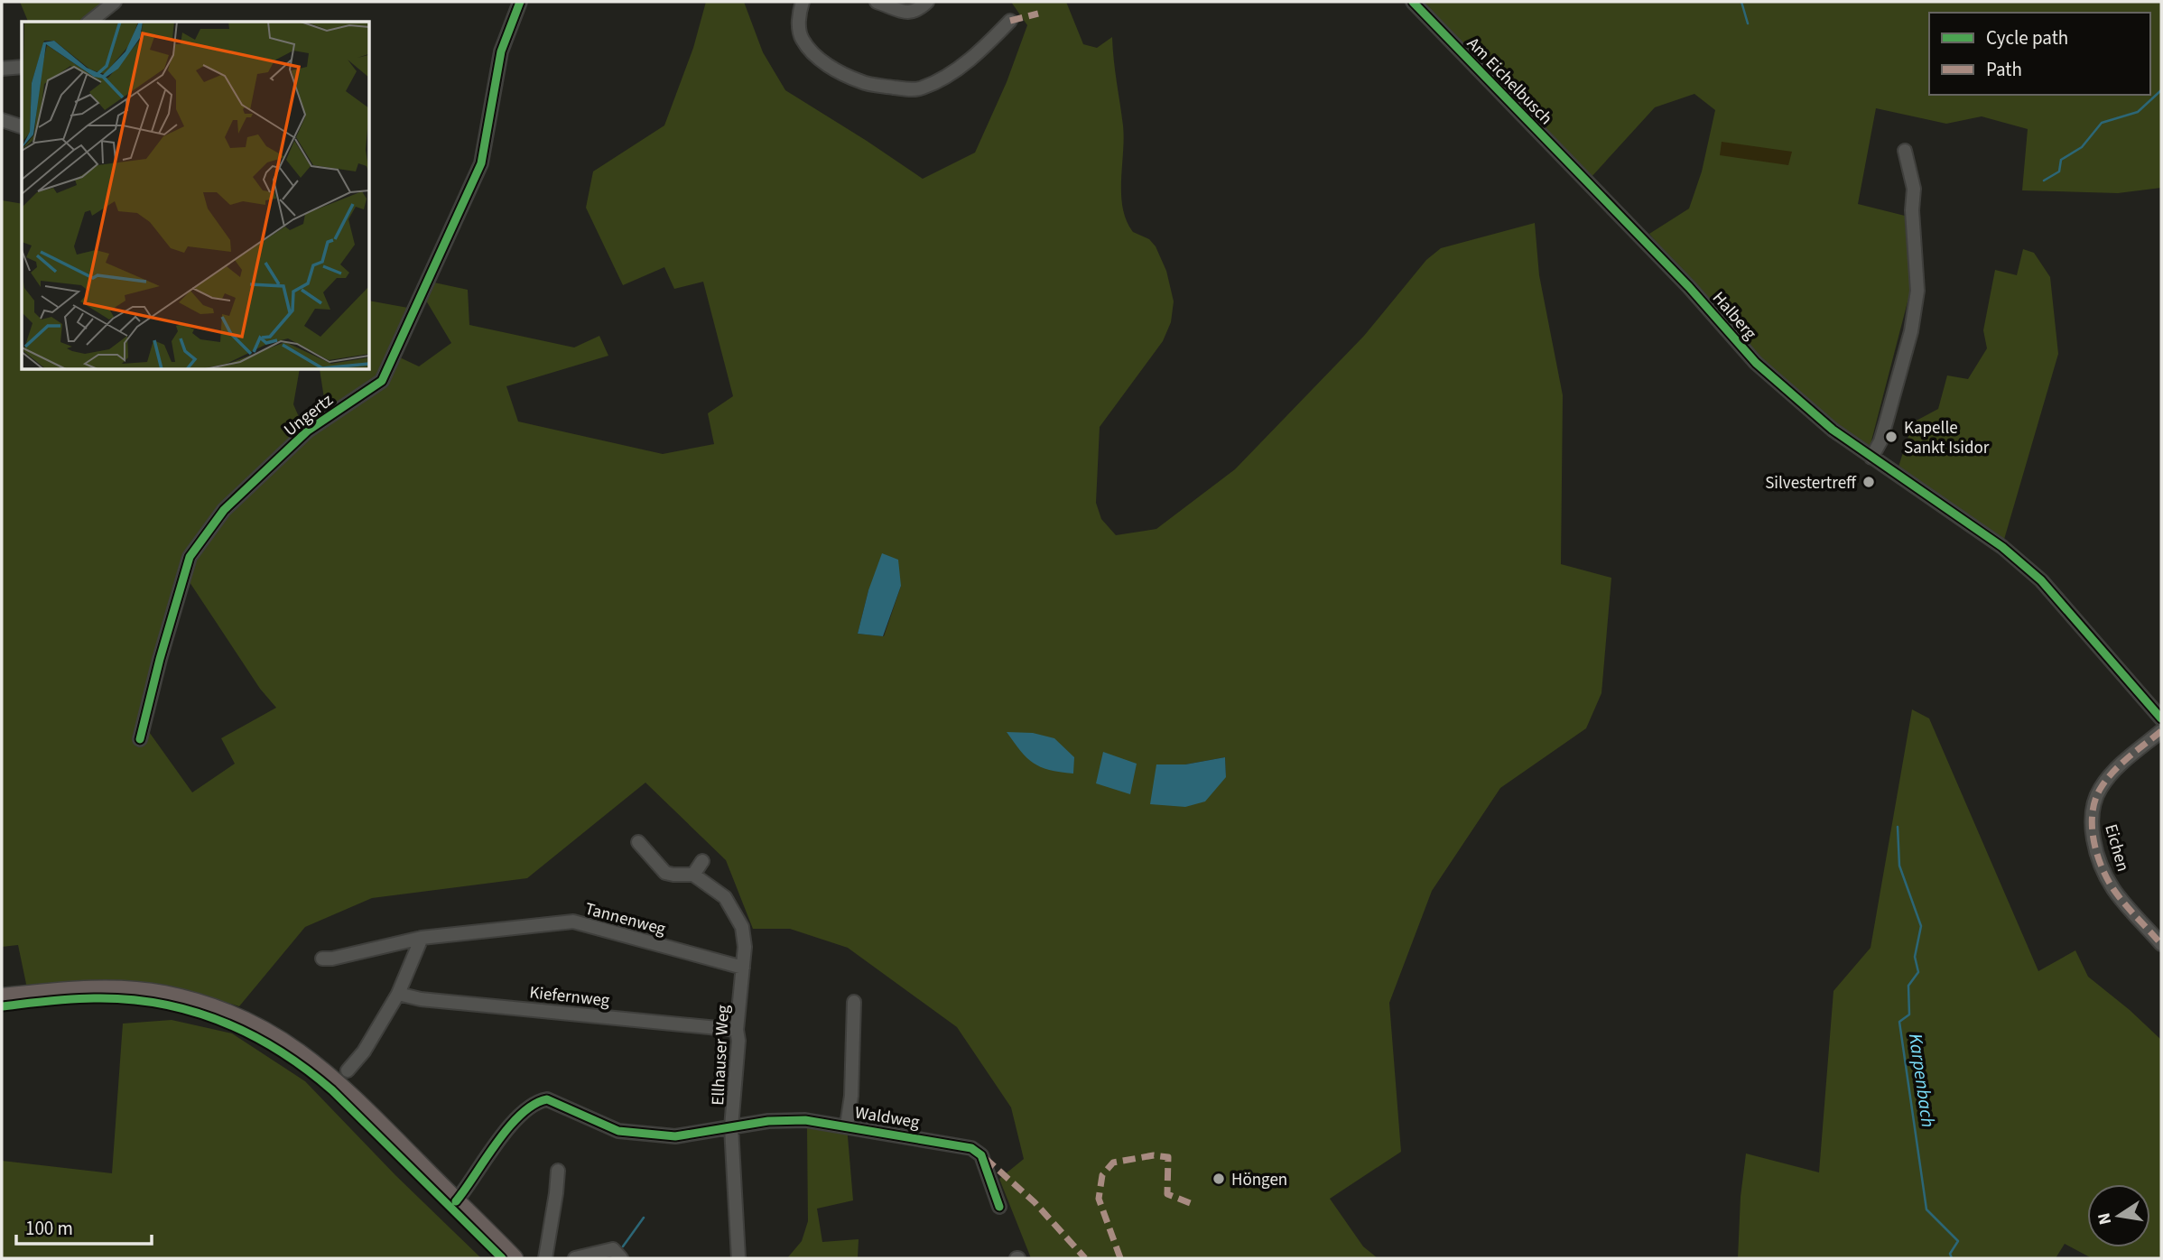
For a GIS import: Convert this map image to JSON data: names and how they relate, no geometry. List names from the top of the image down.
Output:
{
  "streets": {
    "street": [
      "Am Eichelbusch",
      "Halberg",
      "Ungertz",
      "Eichen",
      "Tannenweg",
      "Kiefernweg",
      "Ellhauser Weg",
      "Waldweg"
    ]
  },
  "crossings": [
    ["Am Eichelbusch", "Halberg"],
    ["Tannenweg", "Ellhauser Weg"],
    ["Kiefernweg", "Ellhauser Weg"],
    ["Ellhauser Weg", "Waldweg"]
  ],
  "water": ["Karpenbach"],
  "places": ["Kapelle Sankt Isidor", "Silvestertreff", "Höngen"],
  "legend": ["Cycle path", "Path"],
  "scale_bar": "100 m",
  "north": "left"
}
